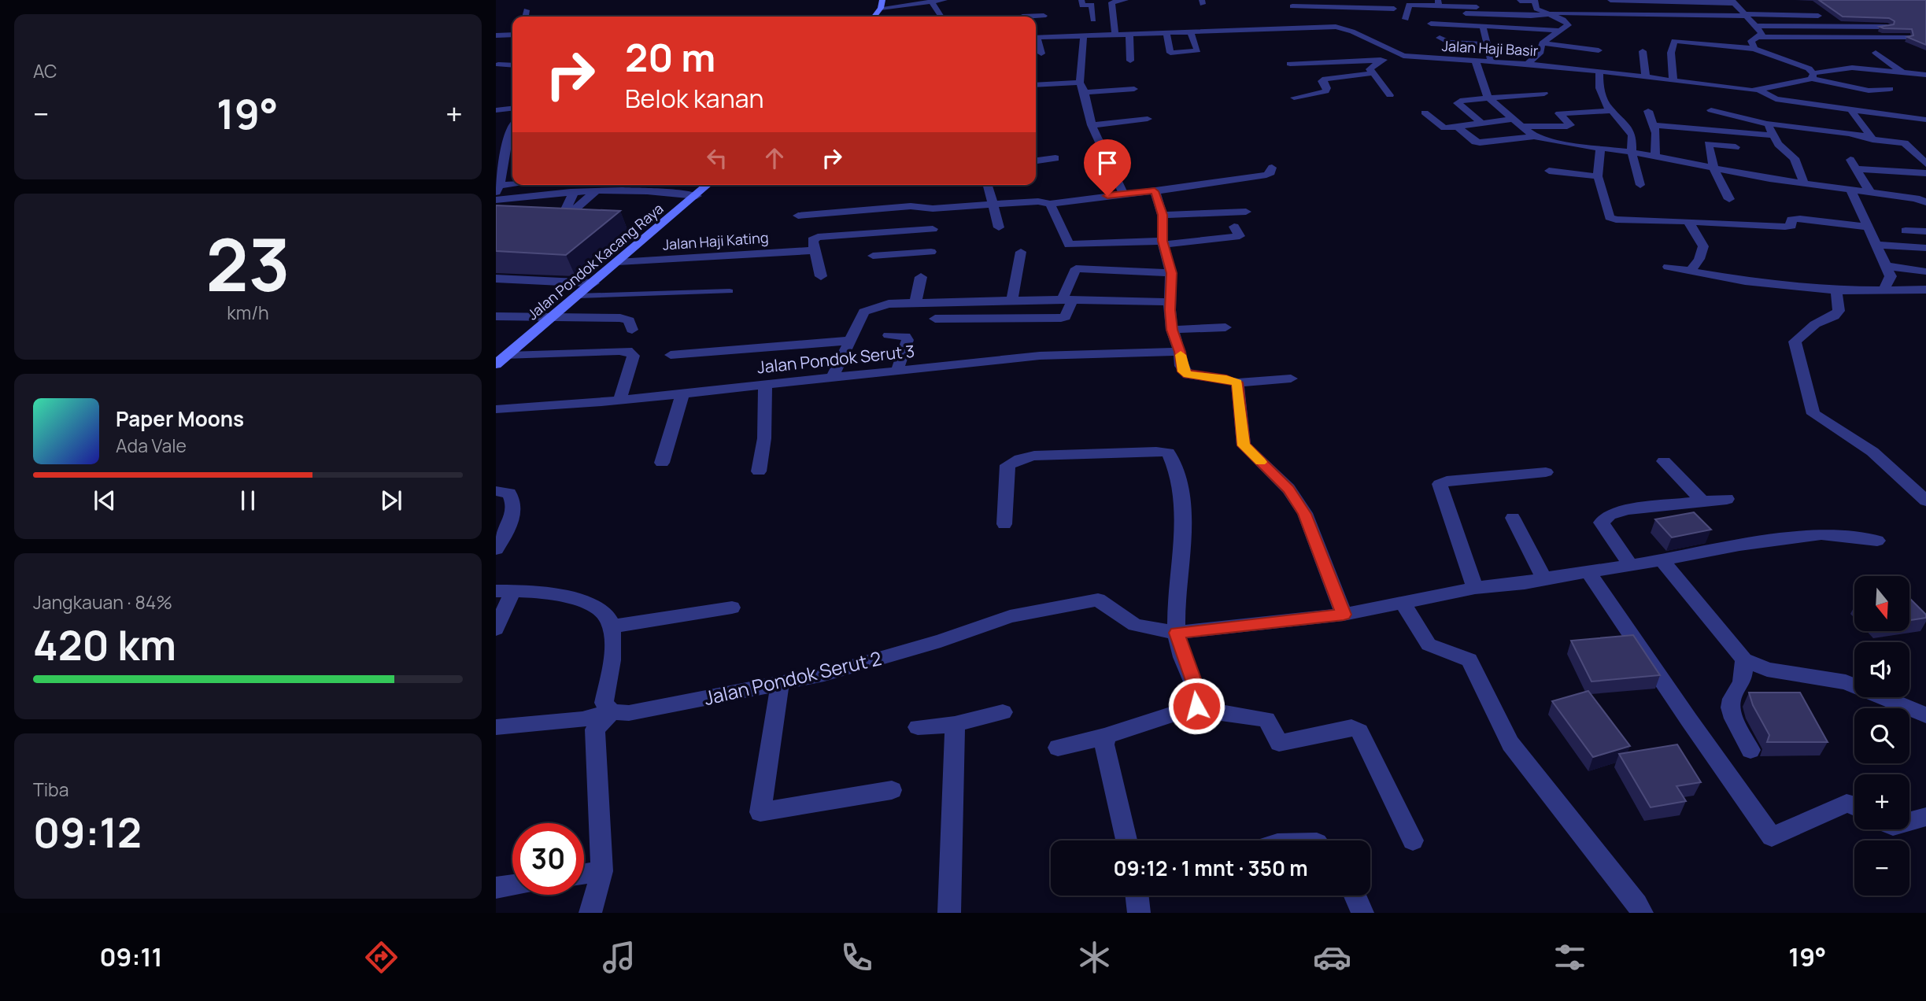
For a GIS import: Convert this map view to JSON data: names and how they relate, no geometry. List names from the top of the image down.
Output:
{
  "streets": {
    "main road": ["Jalan Pondok Kacang Raya"],
    "street": [
      "Jalan Haji Basir",
      "Jalan Haji Kating",
      "Jalan Pondok Serut 3",
      "Jalan Pondok Serut 2"
    ]
  },
  "crossings": [
    ["Jalan Haji Kating", "Jalan Pondok Kacang Raya"]
  ],
  "north": "bottom",
  "page": {
    "tile": [
      "AC",
      ["23", "km/h"],
      ["Jangkauan · 84%", "420 km"],
      ["Tiba", "09:12"]
    ],
    "turn": ["20 m", "Belok kanan"],
    "heat": ["−", "19°", "+"],
    "song": ["Paper Moons", "Ada Vale"],
    "map_buttons": ["+", "−"],
    "limit": "30",
    "trip": "09:12 · 1 mnt · 350 m",
    "tabs": ["09:11", "19°"]
  }
}
